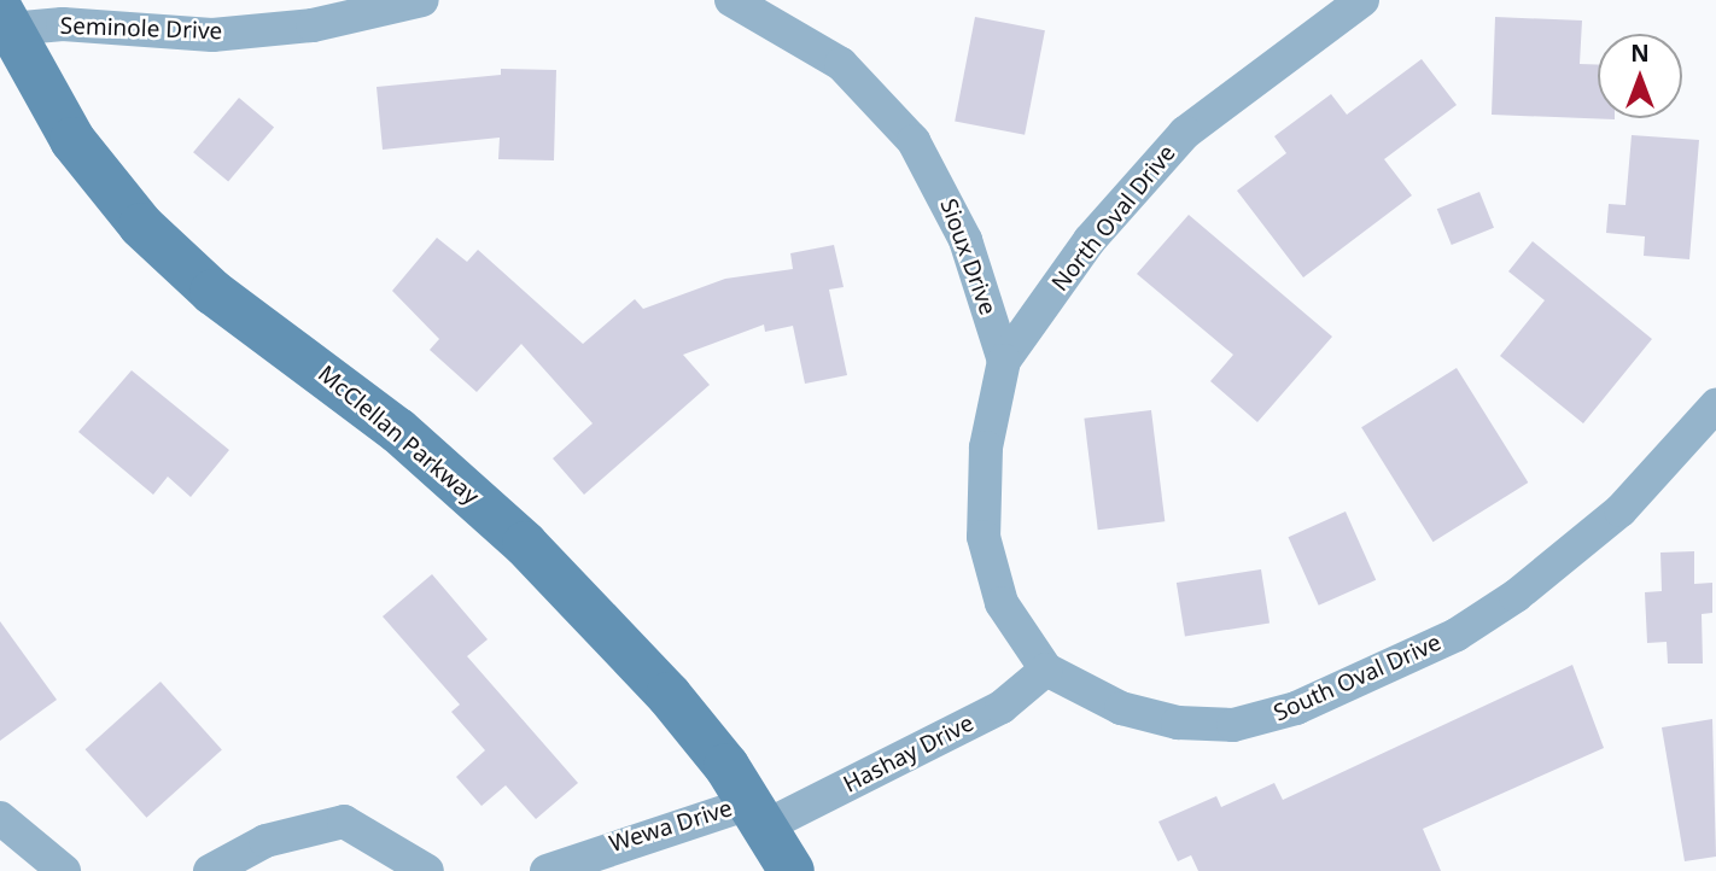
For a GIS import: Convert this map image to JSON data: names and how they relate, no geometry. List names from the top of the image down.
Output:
{
  "streets": {
    "street": [
      "Seminole Drive",
      "North Oval Drive",
      "Sioux Drive",
      "McClellan Parkway",
      "South Oval Drive",
      "Hashay Drive",
      "Wewa Drive"
    ]
  },
  "crossings": [
    ["Seminole Drive", "McClellan Parkway"],
    ["North Oval Drive", "Sioux Drive"],
    ["North Oval Drive", "South Oval Drive"],
    ["Sioux Drive", "South Oval Drive"],
    ["McClellan Parkway", "Hashay Drive"],
    ["McClellan Parkway", "Wewa Drive"],
    ["South Oval Drive", "Hashay Drive"],
    ["Hashay Drive", "Wewa Drive"]
  ],
  "north": "top"
}
